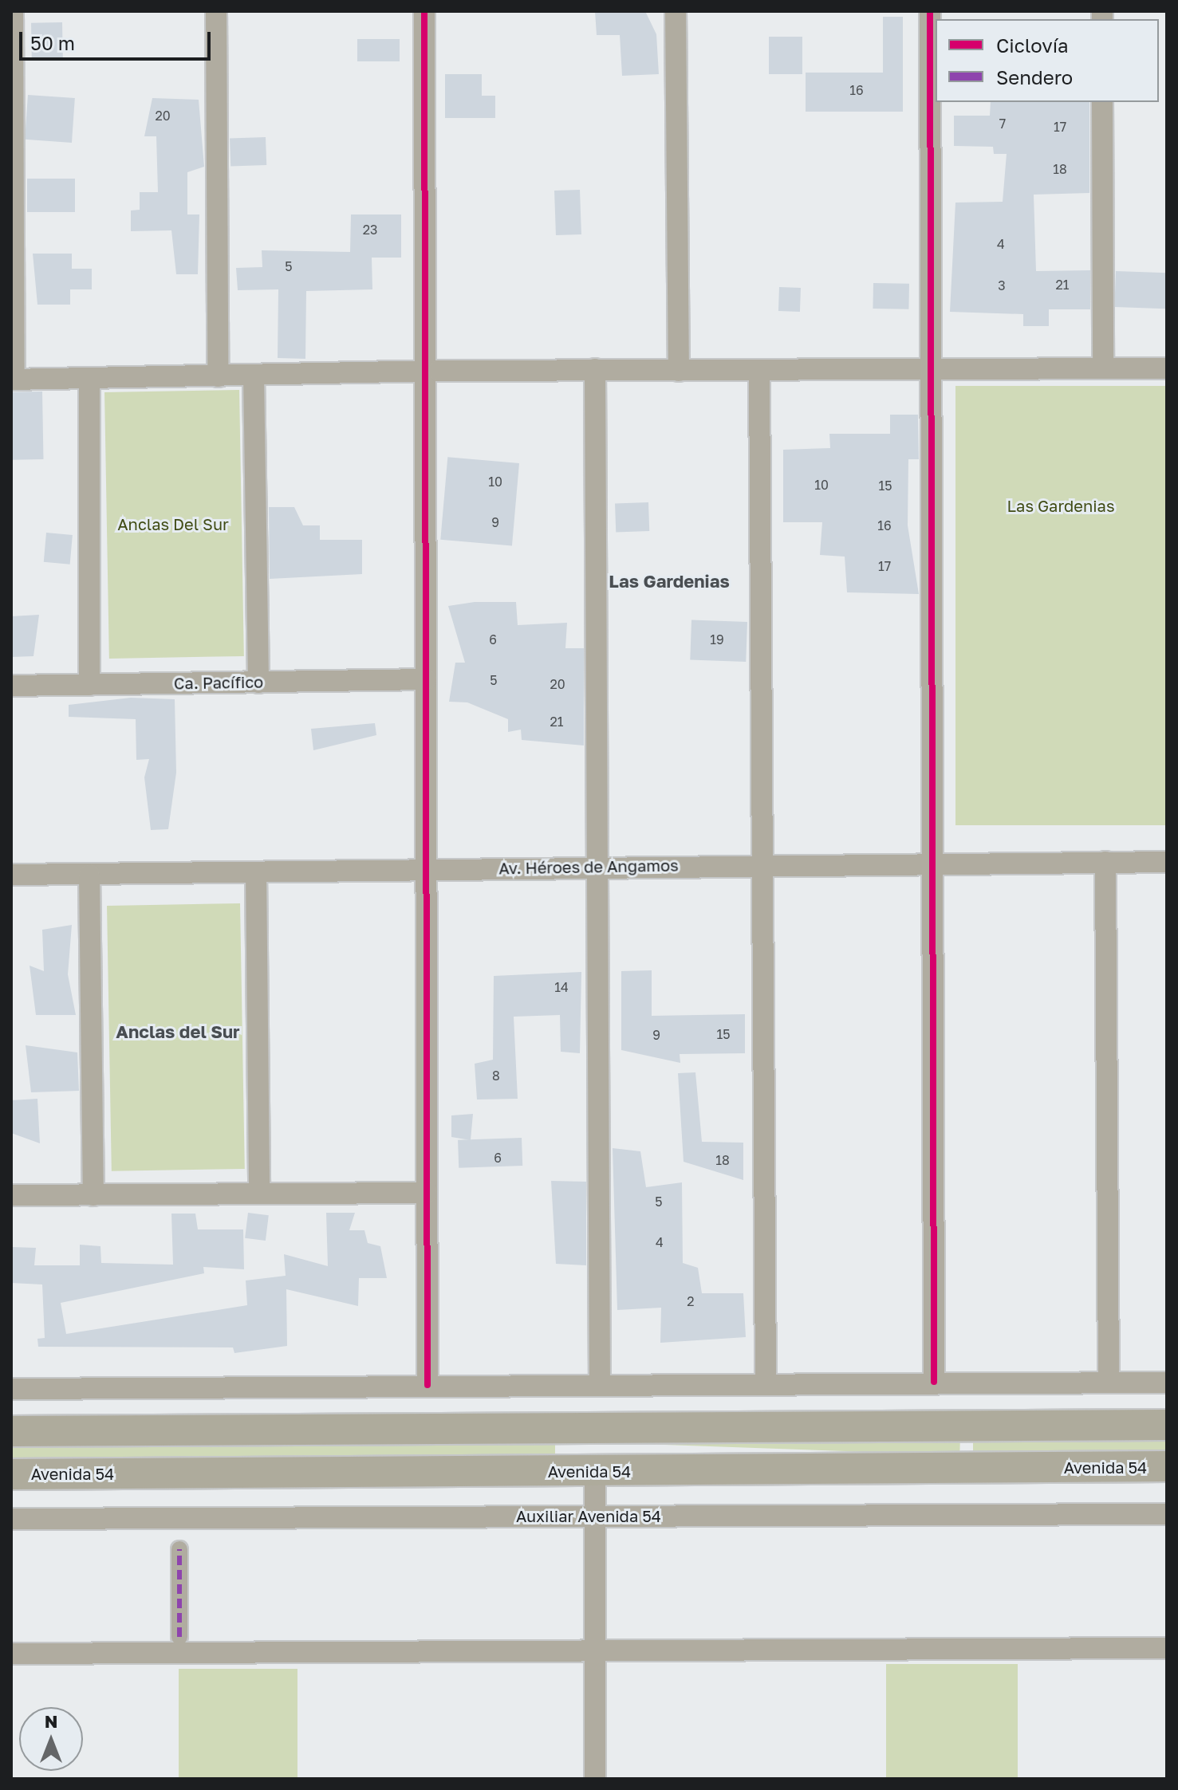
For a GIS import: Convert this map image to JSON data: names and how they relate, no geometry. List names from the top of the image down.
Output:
{
  "streets": {
    "main road": ["Avenida 54"],
    "street": ["Ca. Pacífico", "Av. Héroes de Angamos", "Auxiliar Avenida 54"]
  },
  "districts": ["Las Gardenias", "Anclas del Sur"],
  "parks": ["Las Gardenias", "Anclas Del Sur"],
  "house_numbers": [
    "16",
    "20",
    "7",
    "17",
    "18",
    "23",
    "4",
    "5",
    "21",
    "3",
    "10",
    "10",
    "15",
    "9",
    "16",
    "17",
    "6",
    "19",
    "5",
    "20",
    "21",
    "14",
    "15",
    "9",
    "8",
    "6",
    "18",
    "5",
    "4",
    "2"
  ],
  "legend": ["Ciclovía", "Sendero"],
  "scale_bar": "50 m",
  "north": "top"
}
